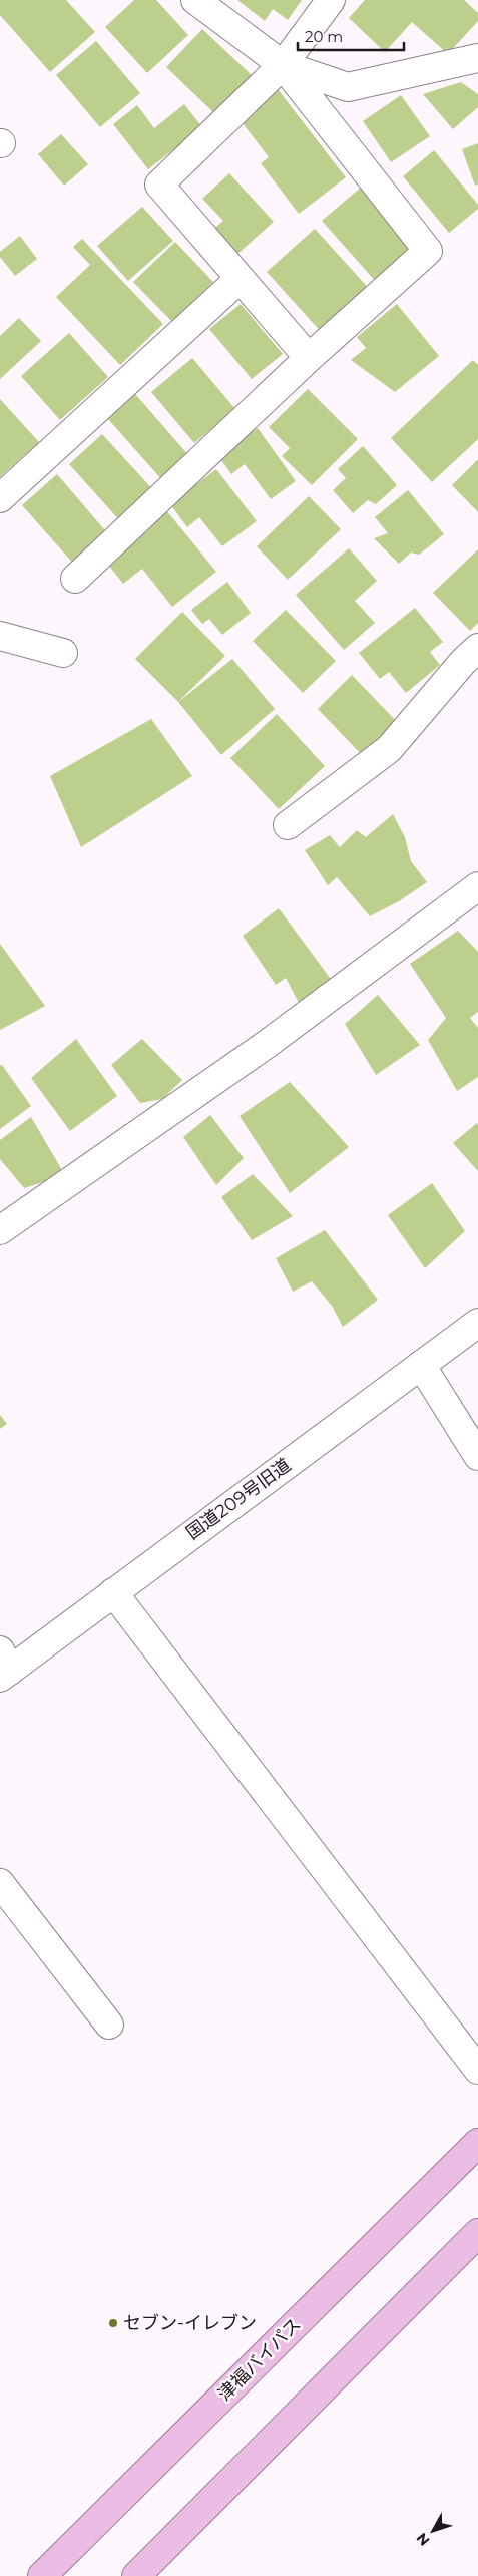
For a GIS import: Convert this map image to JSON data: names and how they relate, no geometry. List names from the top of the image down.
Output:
{
  "streets": {
    "highway": ["津福バイパス"],
    "street": ["国道209号旧道"]
  },
  "places": ["セブン-イレブン"],
  "scale_bar": "20 m",
  "north": "bottom left"
}
